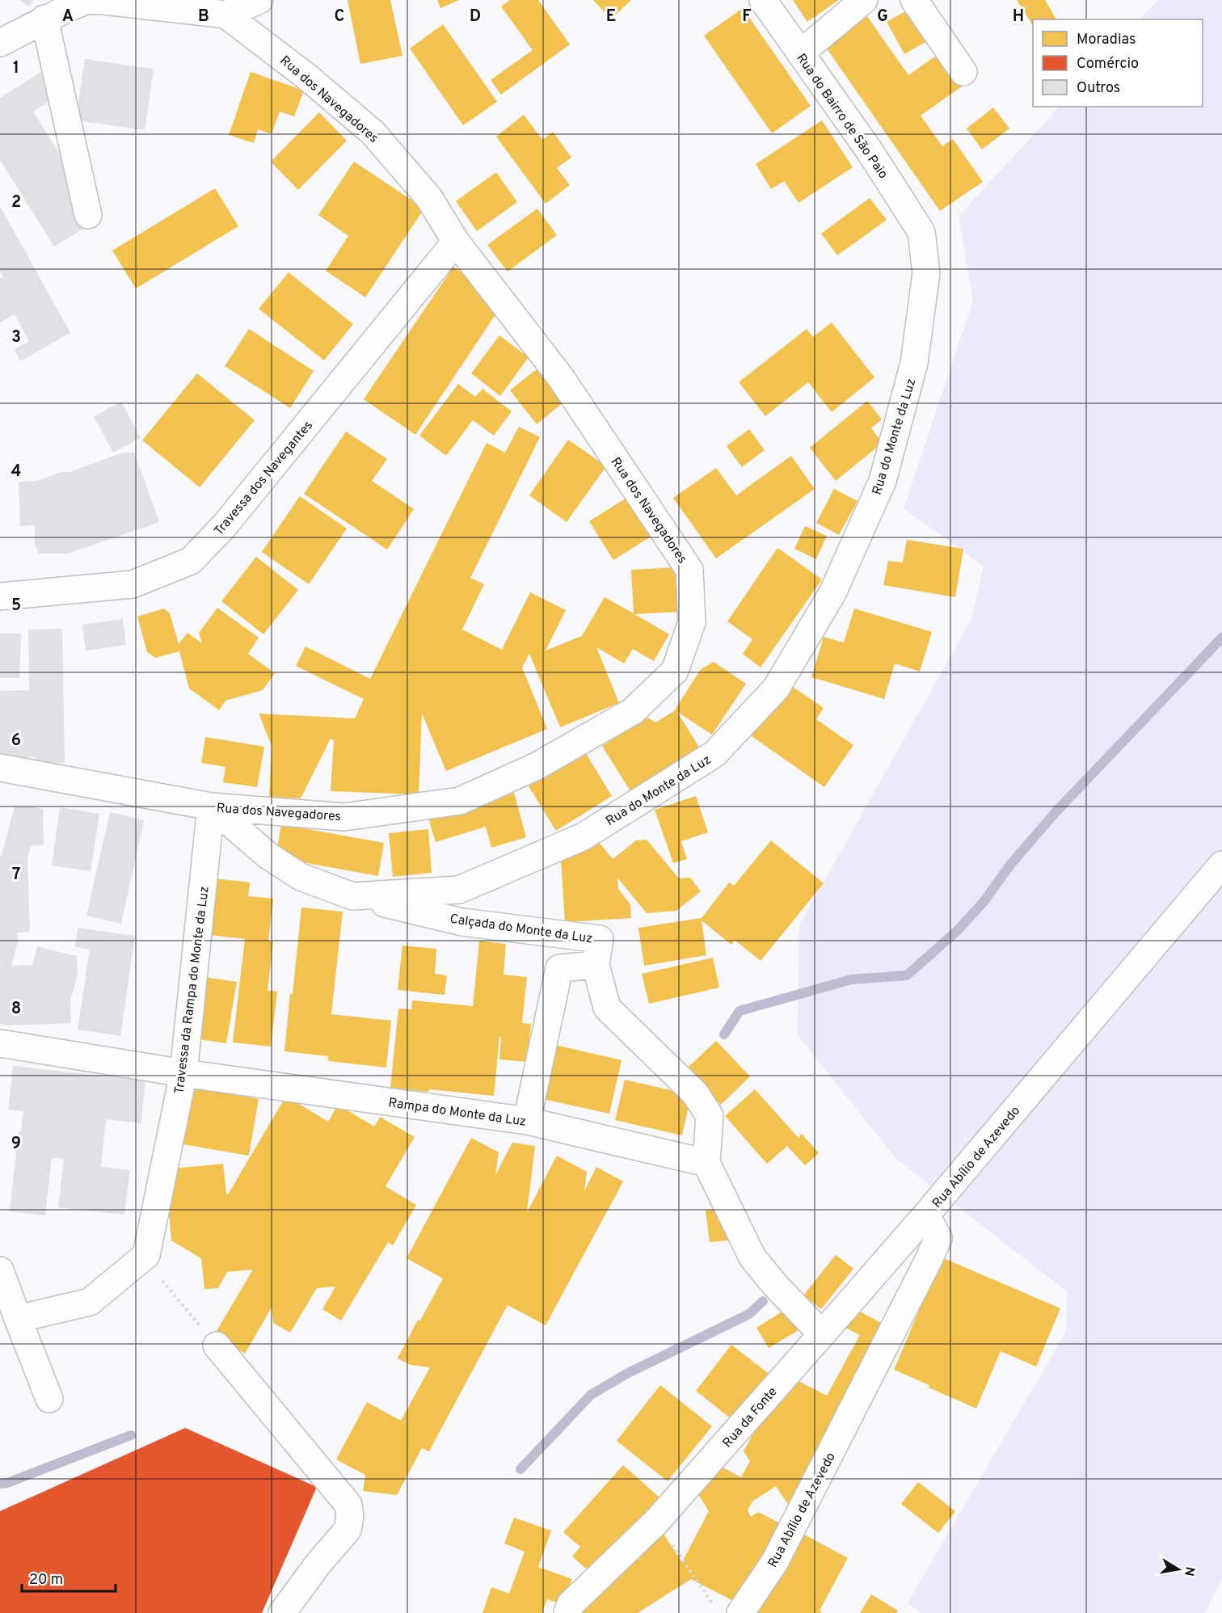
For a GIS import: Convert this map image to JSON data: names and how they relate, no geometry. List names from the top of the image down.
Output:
{
  "streets": {
    "street": [
      "Rua dos Navegadores",
      "Rua do Bairro de São Paio",
      "Rua do Monte da Luz",
      "Travessa dos Navegantes",
      "Calçada do Monte da Luz",
      "Travessa da Rampa do Monte da Luz",
      "Rampa do Monte da Luz",
      "Rua Abílio de Azevedo",
      "Rua da Fonte"
    ]
  },
  "crossings": [
    ["Rua dos Navegadores", "Rua do Monte da Luz"],
    ["Rua dos Navegadores", "Travessa dos Navegantes"],
    ["Rua dos Navegadores", "Travessa da Rampa do Monte da Luz"],
    ["Rua do Bairro de São Paio", "Rua do Monte da Luz"],
    ["Rua do Monte da Luz", "Calçada do Monte da Luz"],
    ["Rua do Monte da Luz", "Travessa da Rampa do Monte da Luz"],
    ["Calçada do Monte da Luz", "Rampa do Monte da Luz"],
    ["Travessa da Rampa do Monte da Luz", "Rampa do Monte da Luz"],
    ["Rua Abílio de Azevedo", "Rua da Fonte"]
  ],
  "legend": ["Moradias", "Comércio", "Outros"],
  "scale_bar": "20 m",
  "north": "right",
  "grid": {
    "columns": [
      "A",
      "B",
      "C",
      "D",
      "E",
      "F",
      "G",
      "H"
    ],
    "rows": [
      "1",
      "2",
      "3",
      "4",
      "5",
      "6",
      "7",
      "8",
      "9"
    ]
  }
}
